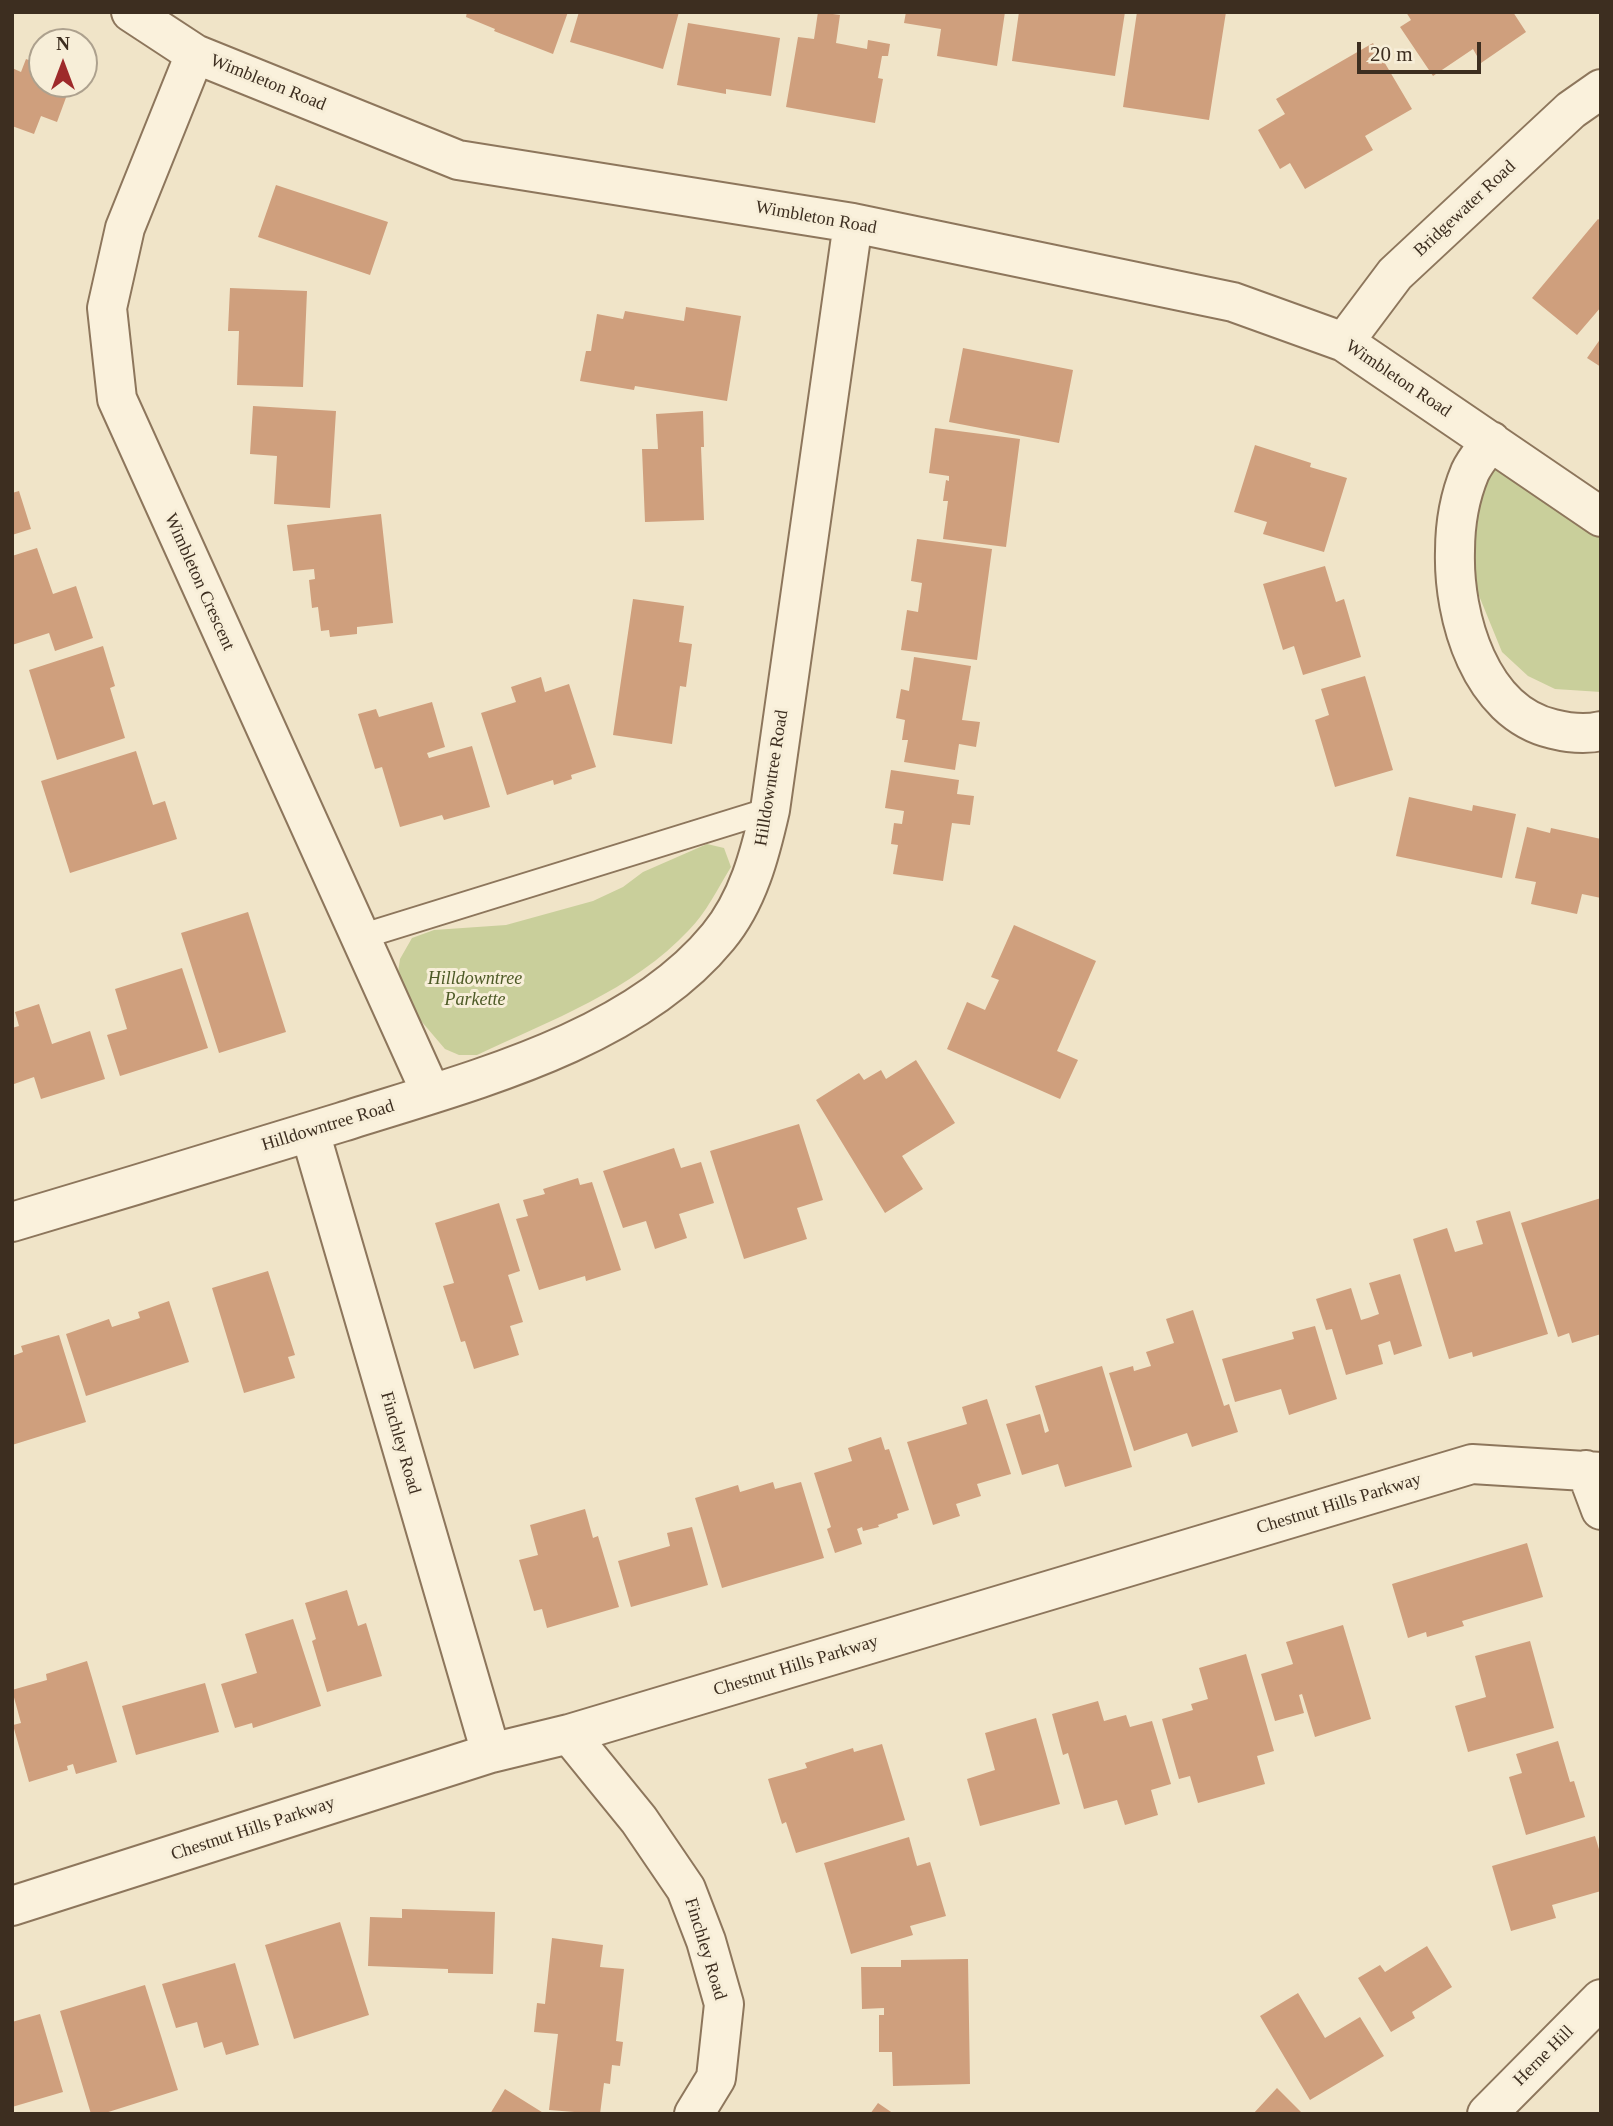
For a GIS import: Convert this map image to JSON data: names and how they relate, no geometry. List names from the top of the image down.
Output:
{
  "streets": {
    "street": [
      "Wimbleton Road",
      "Bridgewater Road",
      "Wimbleton Crescent",
      "Hilldowntree Road",
      "Finchley Road",
      "Chestnut Hills Parkway",
      "Herne Hill"
    ]
  },
  "crossings": [
    ["Wimbleton Road", "Bridgewater Road"],
    ["Wimbleton Road", "Wimbleton Crescent"],
    ["Wimbleton Road", "Hilldowntree Road"],
    ["Wimbleton Crescent", "Hilldowntree Road"],
    ["Hilldowntree Road", "Finchley Road"],
    ["Finchley Road", "Chestnut Hills Parkway"]
  ],
  "parks": ["Hilldowntree Parkette"],
  "scale_bar": "20 m",
  "north": "top"
}
